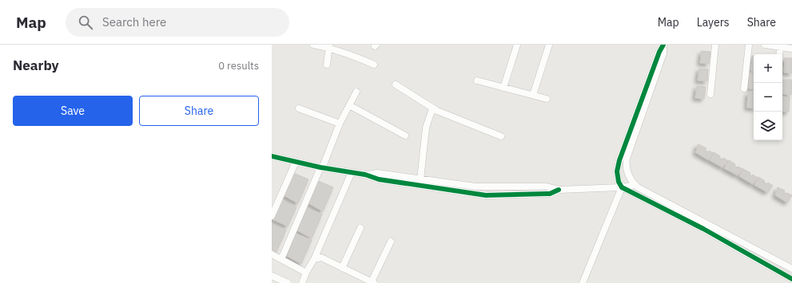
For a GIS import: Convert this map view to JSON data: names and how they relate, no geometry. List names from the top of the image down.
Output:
{
  "page": {
    "header": "Map",
    "search": "Search here",
    "nav": ["Map", "Layers", "Share"],
    "heading": ["Nearby", "0 results"],
    "map_buttons": ["+", "−"],
    "buttons": ["Save", "Share"]
  }
}
